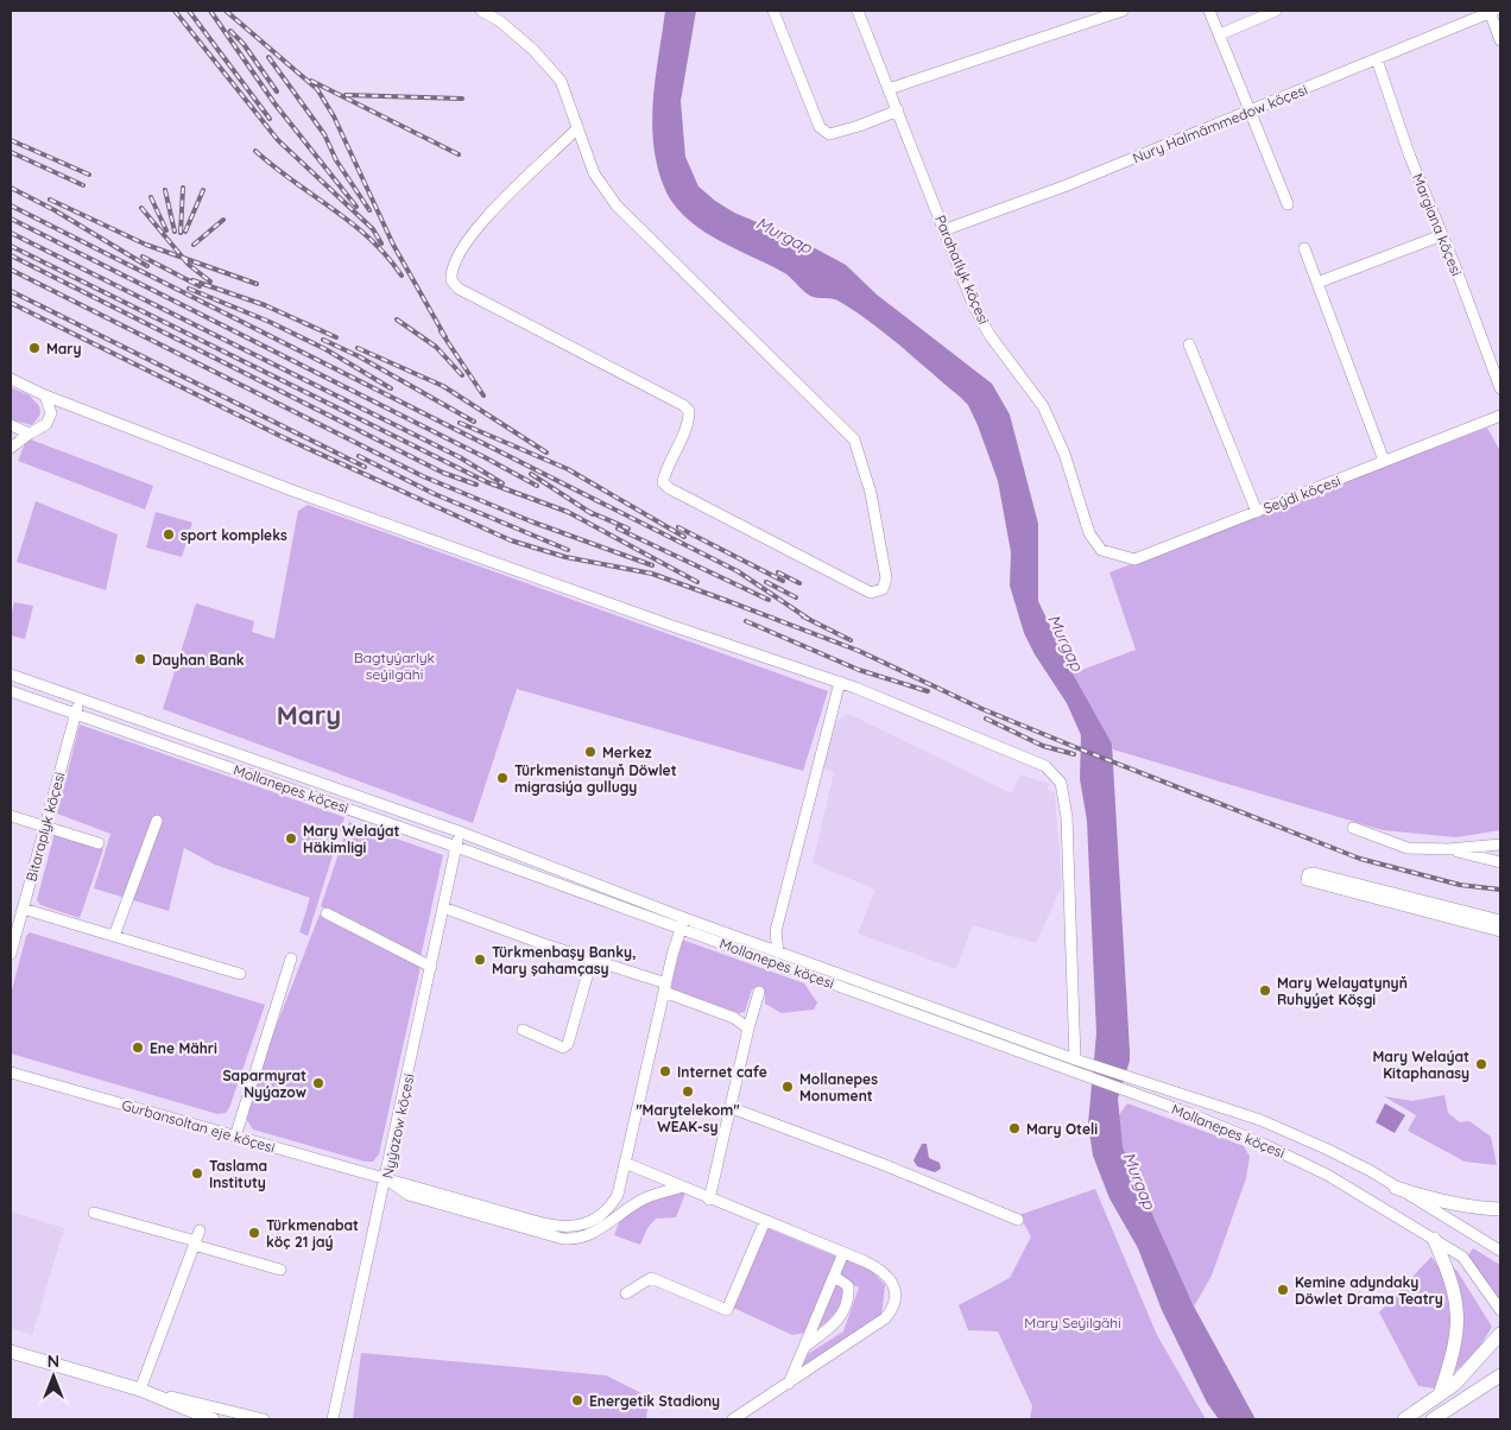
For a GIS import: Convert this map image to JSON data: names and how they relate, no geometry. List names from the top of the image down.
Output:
{
  "streets": {
    "street": [
      "Nury Halmämmedow köçesi",
      "Margiana köçesi",
      "Parahatlyk köçesi",
      "Seýdi köçesi",
      "Mollanepes köçesi",
      "Bitaraplyk köçesi",
      "Gurbansoltan eje köçesi",
      "Nyýazow köçesi"
    ]
  },
  "crossings": [
    ["Nury Halmämmedow köçesi", "Margiana köçesi"],
    ["Nury Halmämmedow köçesi", "Parahatlyk köçesi"],
    ["Parahatlyk köçesi", "Seýdi köçesi"],
    ["Mollanepes köçesi", "Bitaraplyk köçesi"],
    ["Mollanepes köçesi", "Gurbansoltan eje köçesi"],
    ["Mollanepes köçesi", "Nyýazow köçesi"],
    ["Gurbansoltan eje köçesi", "Nyýazow köçesi"]
  ],
  "districts": ["Mary"],
  "water": ["Murgap"],
  "parks": ["Bagtyýarlyk seýilgähi", "Mary Seýilgähi"],
  "places": [
    "Mary",
    "sport kompleks",
    "Dayhan Bank",
    "Merkez",
    "Türkmenistanyň Döwlet migrasiýa gullugy",
    "Mary Welaýat Häkimligi",
    "Türkmenbaşy Banky, Mary şahamçasy",
    "Mary Welayatynyň Ruhyýet Köşgi",
    "Ene Mähri",
    "Mary Welaýat Kitaphanasy",
    "Internet cafe",
    "Saparmyrat Nyýazow",
    "Mollanepes Monument",
    "\"Marytelekom\" WEAK-sy",
    "Mary Oteli",
    "Taslama Instituty",
    "Türkmenabat köç 21 jaý",
    "Kemine adyndaky Döwlet Drama Teatry",
    "Energetik Stadiony"
  ],
  "north": "top"
}
